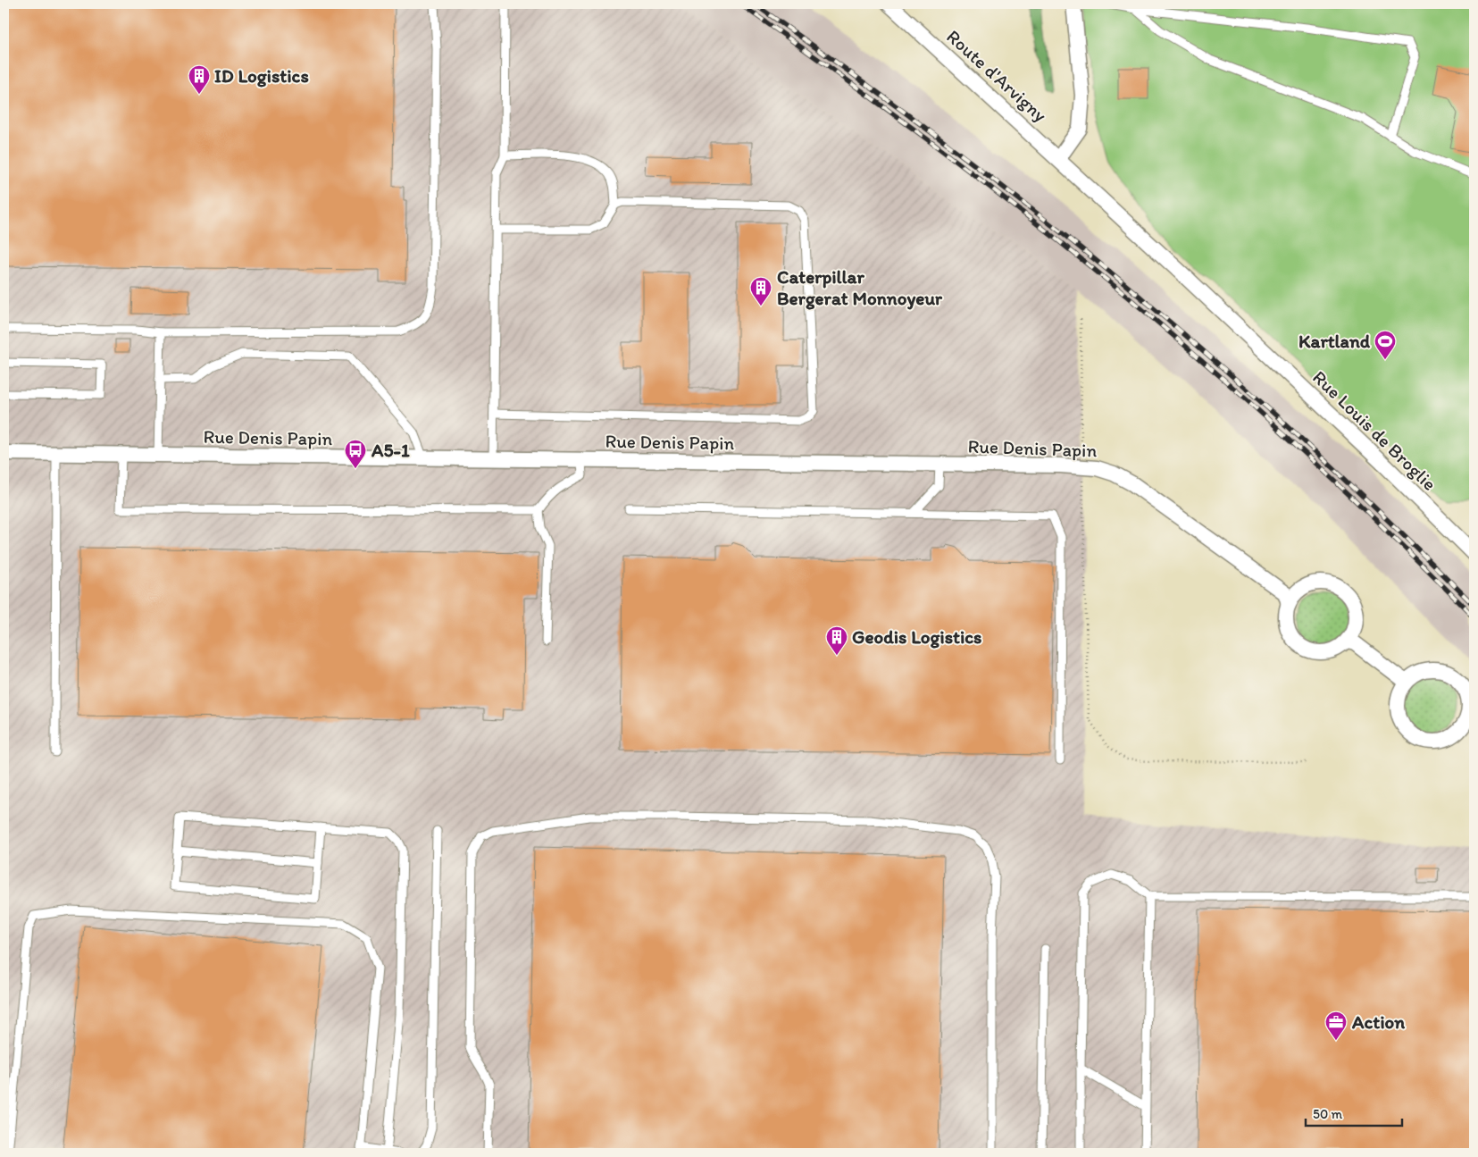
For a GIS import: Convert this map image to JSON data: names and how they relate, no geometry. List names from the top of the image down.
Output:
{
  "streets": {
    "street": ["Route d'Arvigny", "Rue Louis de Broglie", "Rue Denis Papin"]
  },
  "crossings": [
    ["Route d'Arvigny", "Rue Louis de Broglie"]
  ],
  "places": {
    "building": ["ID Logistics", "Caterpillar Bergerat Monnoyeur", "Geodis Logistics"],
    "sports": ["Kartland"],
    "bus stop": ["A5-1"],
    "office": ["Action"]
  },
  "scale_bar": "50 m"
}
